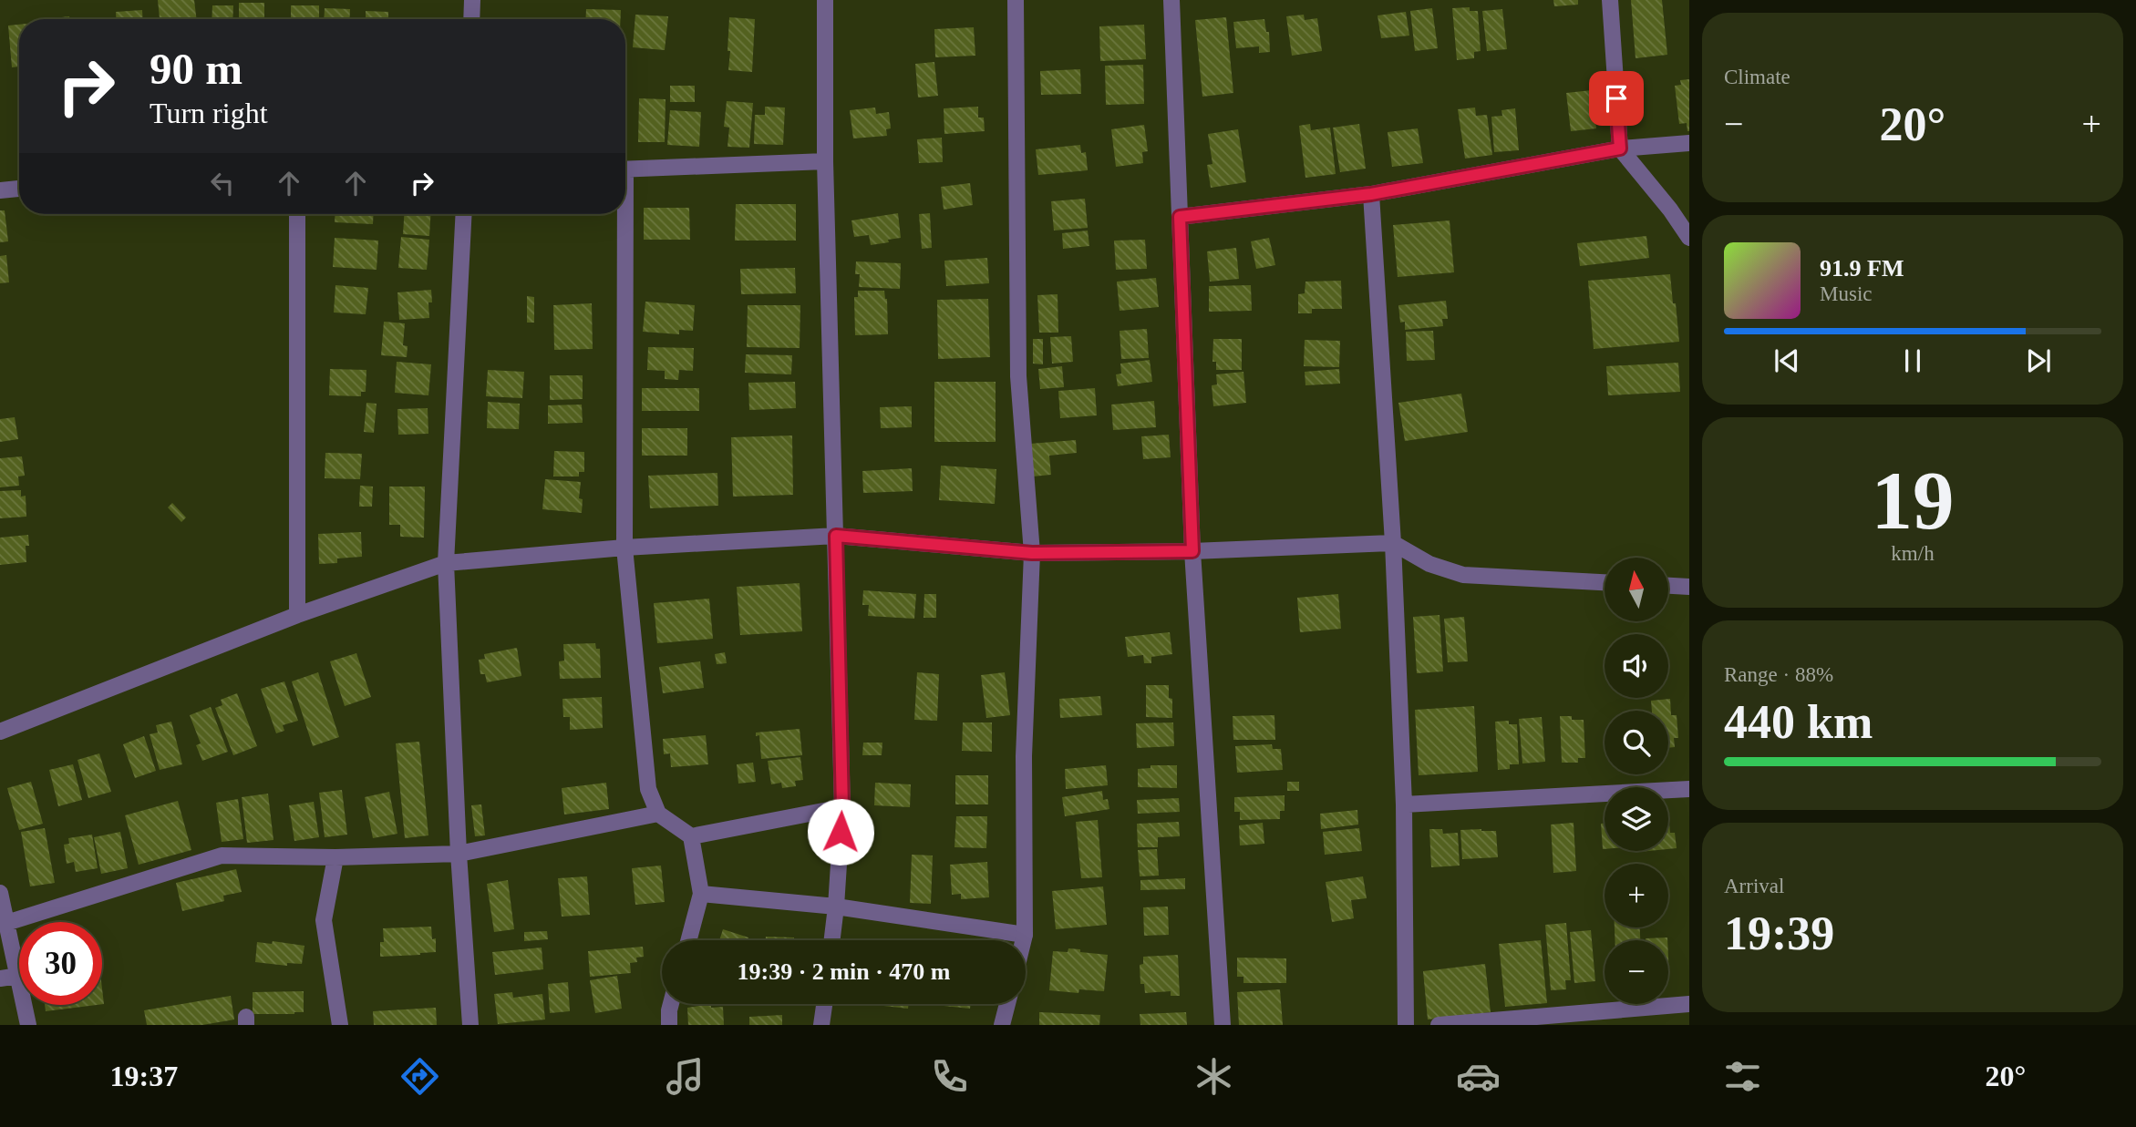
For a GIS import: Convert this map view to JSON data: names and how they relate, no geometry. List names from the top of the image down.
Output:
{
  "north": "top",
  "page": {
    "tile": [
      "Climate",
      ["19", "km/h"],
      ["Range · 88%", "440 km"],
      ["Arrival", "19:39"]
    ],
    "turn": ["90 m", "Turn right"],
    "heat": ["−", "20°", "+"],
    "song": ["91.9 FM", "Music"],
    "map_buttons": ["+", "−"],
    "limit": "30",
    "trip": "19:39 · 2 min · 470 m",
    "tabs": ["19:37", "20°"]
  }
}
